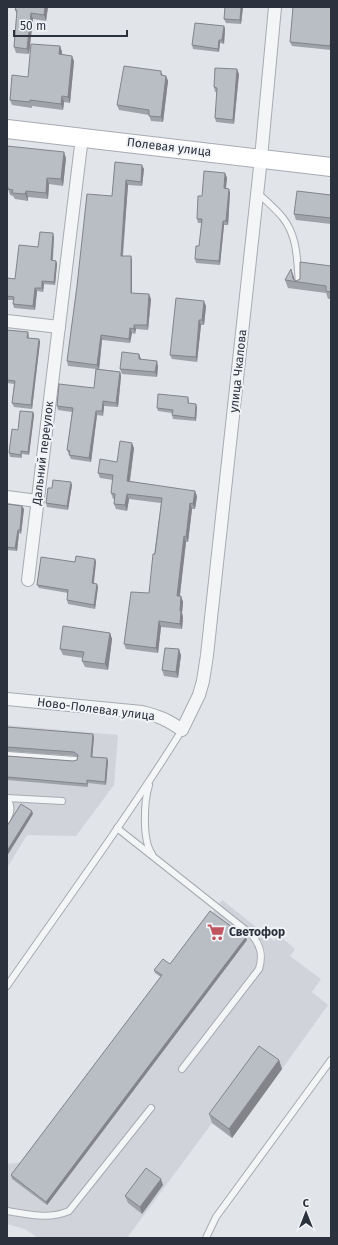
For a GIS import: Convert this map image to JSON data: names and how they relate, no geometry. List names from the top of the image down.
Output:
{
  "streets": {
    "main road": ["Полевая улица"],
    "street": ["улица Чкалова", "Дальний переулок", "Ново-Полевая улица"]
  },
  "crossings": [
    ["Полевая улица", "улица Чкалова"],
    ["Полевая улица", "Дальний переулок"],
    ["улица Чкалова", "Ново-Полевая улица"]
  ],
  "places": {
    "supermarket": ["Светофор"]
  },
  "scale_bar": "50 m",
  "north": "top"
}
